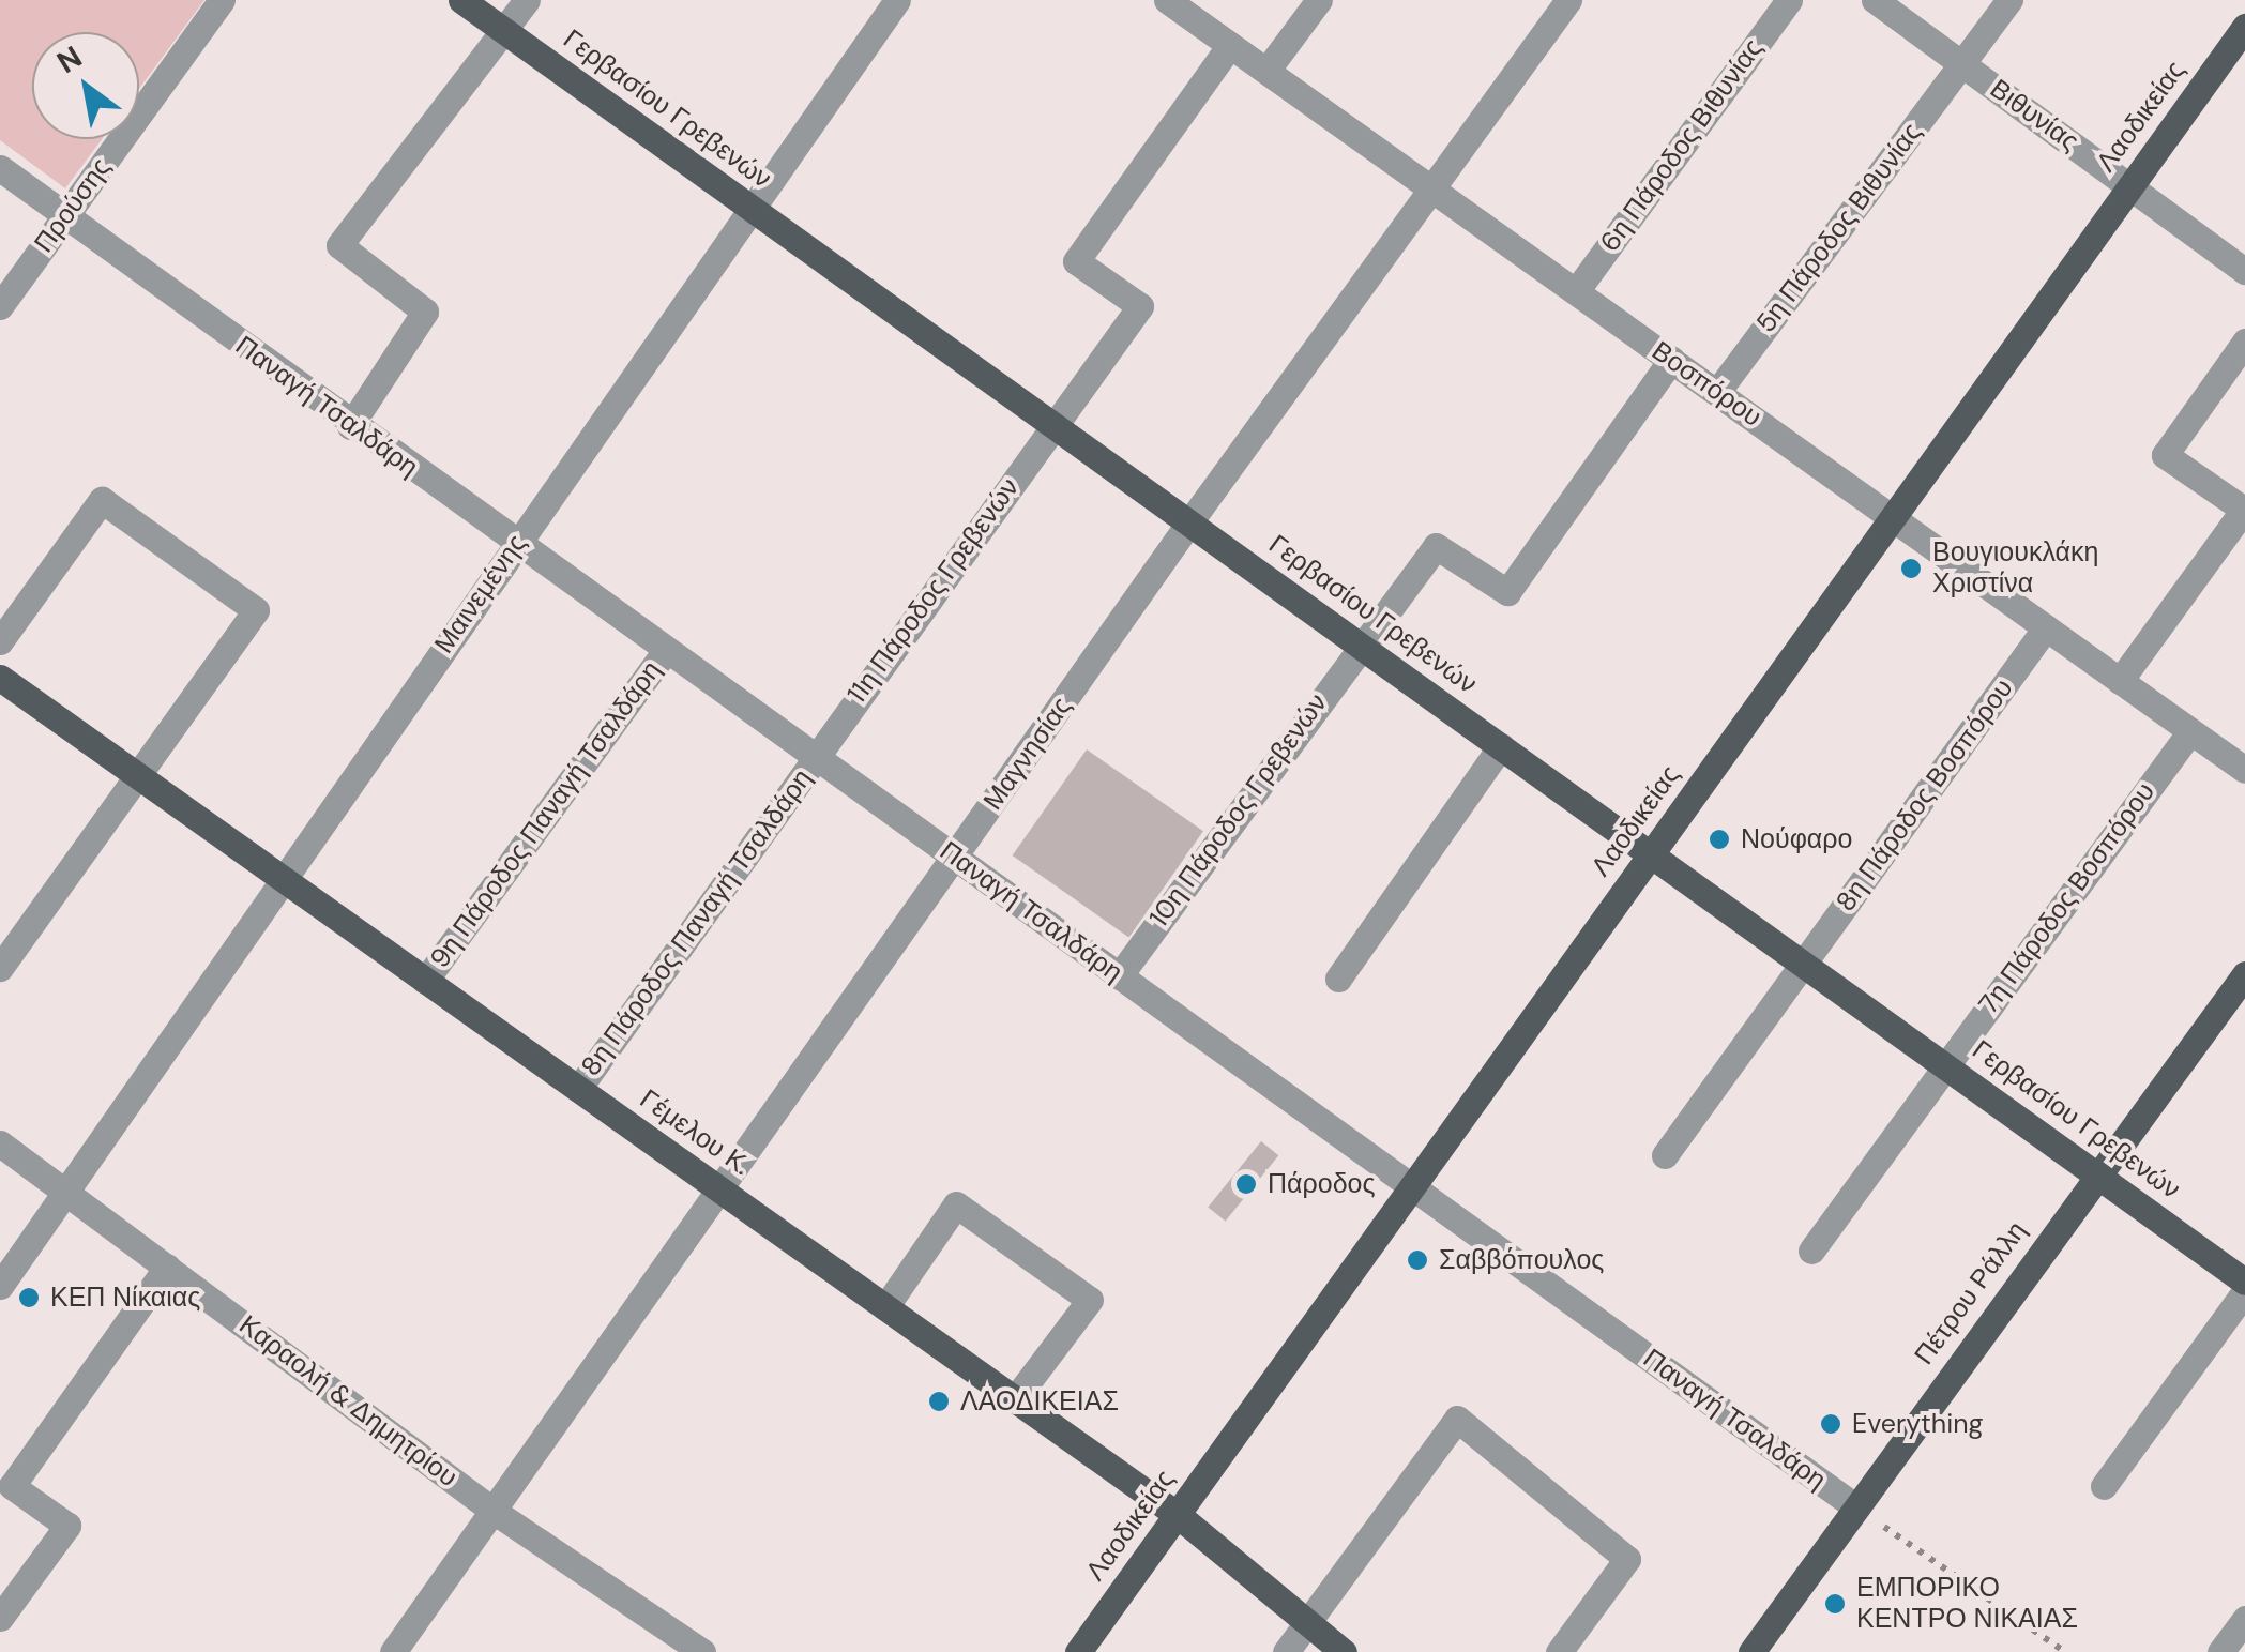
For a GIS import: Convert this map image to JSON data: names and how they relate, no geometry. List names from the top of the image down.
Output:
{
  "streets": {
    "main road": [
      "Γερβασίου Γρεβενών",
      "Λαοδικείας",
      "Γέμελου Κ.",
      "Πέτρου Ράλλη"
    ],
    "street": [
      "Βιθυνίας",
      "6η Πάροδος Βιθυνίας",
      "Προύσης",
      "5η Πάροδος Βιθυνίας",
      "Βοσπόρου",
      "Παναγή Τσαλδάρη",
      "11η Πάροδος Γρεβενών",
      "Μαινεμένης",
      "Μαγνησίας",
      "8η Πάροδος Βοσπόρου",
      "10η Πάροδος Γρεβενών",
      "9η Πάροδος Παναγή Τσαλδάρη",
      "7η Πάροδος Βοσπόρου",
      "8η Πάροδος Παναγή Τσαλδάρη",
      "Καραολή & Δημητρίου"
    ]
  },
  "crossings": [
    ["Γερβασίου Γρεβενών", "Λαοδικείας"],
    ["Γερβασίου Γρεβενών", "11η Πάροδος Γρεβενών"],
    ["Γερβασίου Γρεβενών", "Μαινεμένης"],
    ["Γερβασίου Γρεβενών", "Μαγνησίας"],
    ["Γερβασίου Γρεβενών", "8η Πάροδος Βοσπόρου"],
    ["Γερβασίου Γρεβενών", "10η Πάροδος Γρεβενών"],
    ["Γερβασίου Γρεβενών", "7η Πάροδος Βοσπόρου"],
    ["Γερβασίου Γρεβενών", "Πέτρου Ράλλη"],
    ["Βιθυνίας", "Λαοδικείας"],
    ["Βιθυνίας", "5η Πάροδος Βιθυνίας"],
    ["Λαοδικείας", "Βοσπόρου"],
    ["Λαοδικείας", "Παναγή Τσαλδάρη"],
    ["Λαοδικείας", "Γέμελου Κ."],
    ["6η Πάροδος Βιθυνίας", "Βοσπόρου"],
    ["Προύσης", "Παναγή Τσαλδάρη"],
    ["5η Πάροδος Βιθυνίας", "Βοσπόρου"],
    ["Βοσπόρου", "11η Πάροδος Γρεβενών"],
    ["Βοσπόρου", "Μαγνησίας"],
    ["Βοσπόρου", "8η Πάροδος Βοσπόρου"],
    ["Βοσπόρου", "10η Πάροδος Γρεβενών"],
    ["Βοσπόρου", "7η Πάροδος Βοσπόρου"],
    ["Παναγή Τσαλδάρη", "11η Πάροδος Γρεβενών"],
    ["Παναγή Τσαλδάρη", "Μαινεμένης"],
    ["Παναγή Τσαλδάρη", "Μαγνησίας"],
    ["Παναγή Τσαλδάρη", "10η Πάροδος Γρεβενών"],
    ["Παναγή Τσαλδάρη", "9η Πάροδος Παναγή Τσαλδάρη"],
    ["Παναγή Τσαλδάρη", "8η Πάροδος Παναγή Τσαλδάρη"],
    ["Παναγή Τσαλδάρη", "Πέτρου Ράλλη"],
    ["11η Πάροδος Γρεβενών", "8η Πάροδος Παναγή Τσαλδάρη"],
    ["Μαινεμένης", "Γέμελου Κ."],
    ["Μαινεμένης", "Καραολή & Δημητρίου"],
    ["Μαγνησίας", "Γέμελου Κ."],
    ["Μαγνησίας", "Καραολή & Δημητρίου"],
    ["9η Πάροδος Παναγή Τσαλδάρη", "Γέμελου Κ."],
    ["8η Πάροδος Παναγή Τσαλδάρη", "Γέμελου Κ."]
  ],
  "places": [
    "Βουγιουκλάκη Χριστίνα",
    "Νούφαρο",
    "Πάροδος",
    "Σαββόπουλος",
    "ΚΕΠ Νίκαιας",
    "ΛΑΟΔΙΚΕΙΑΣ",
    "Everything",
    "ΕΜΠΟΡΙΚΟ ΚΕΝΤΡΟ ΝΙΚΑΙΑΣ"
  ],
  "north": "top left"
}
